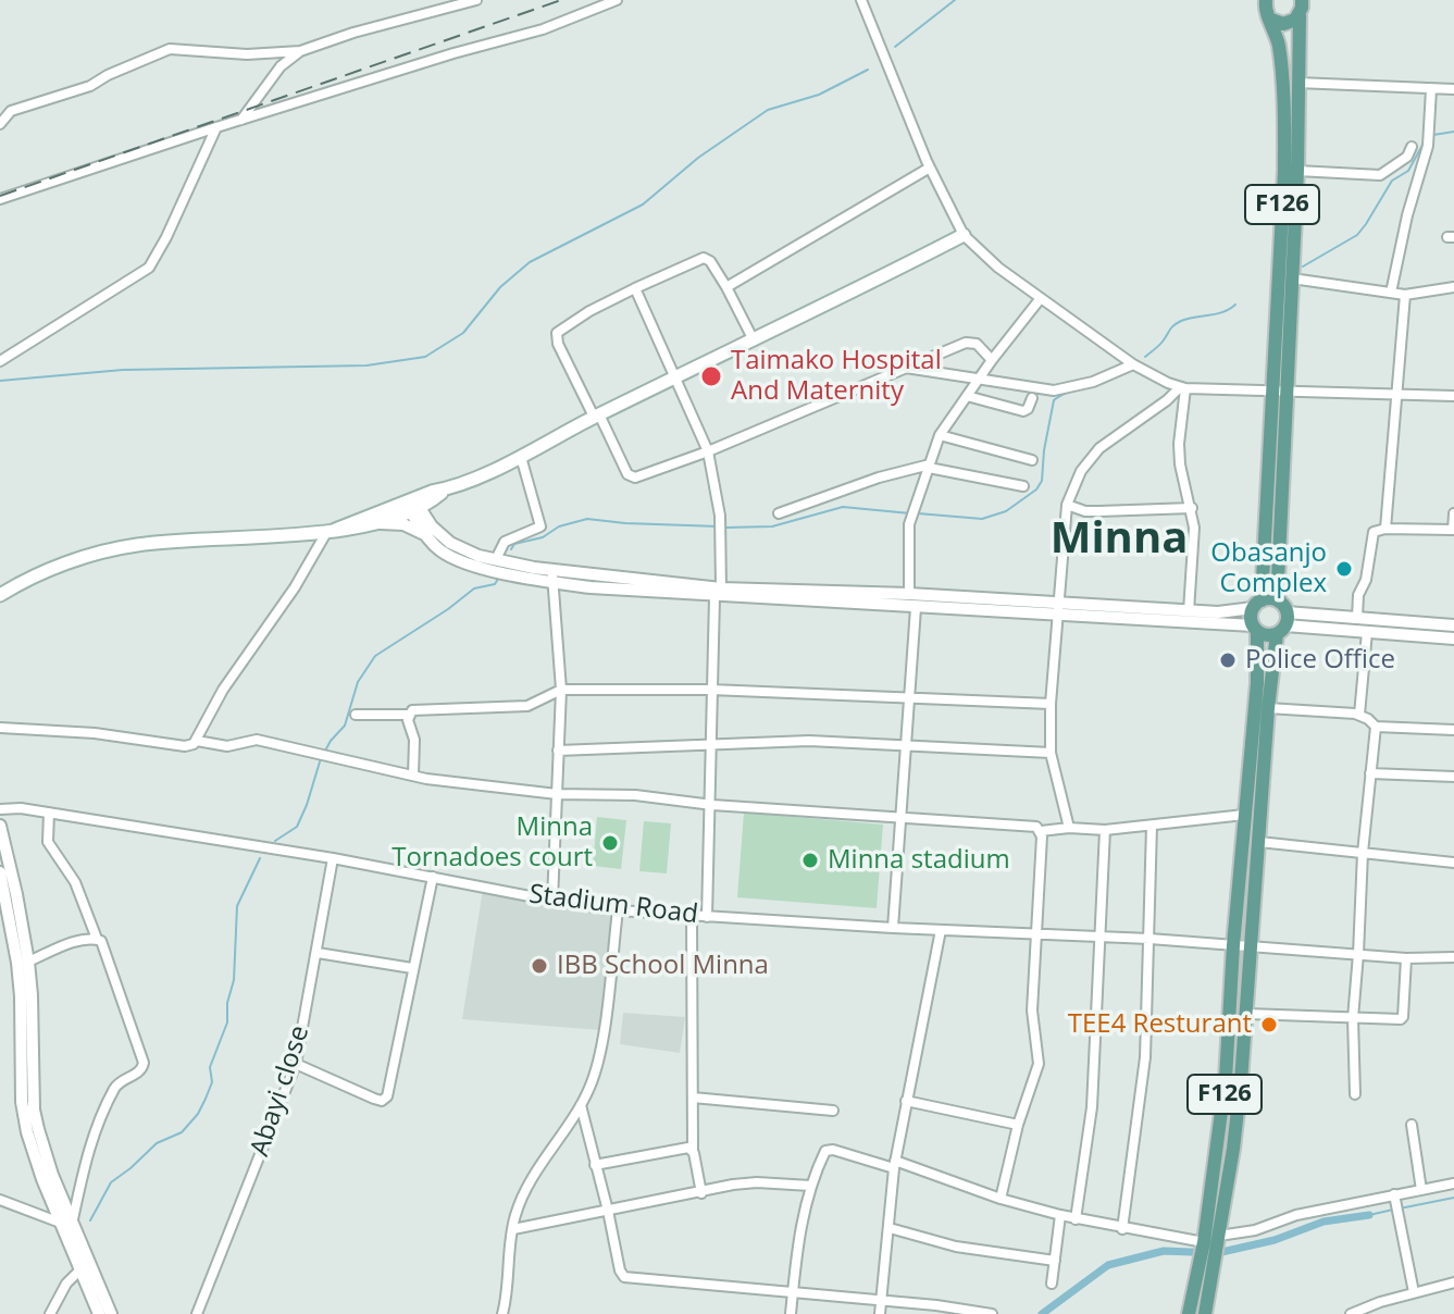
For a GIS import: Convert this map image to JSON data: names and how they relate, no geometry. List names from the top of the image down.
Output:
{
  "streets": {
    "main road": ["F126"],
    "street": ["Stadium Road", "Abayi close"]
  },
  "crossings": [
    ["F126", "Stadium Road"],
    ["Stadium Road", "Abayi close"]
  ],
  "districts": ["Minna"],
  "places": [
    "Taimako Hospital And Maternity",
    "Obasanjo Complex",
    "Police Office",
    "Minna Tornadoes court",
    "Minna stadium",
    "IBB School Minna",
    "TEE4 Resturant"
  ]
}
